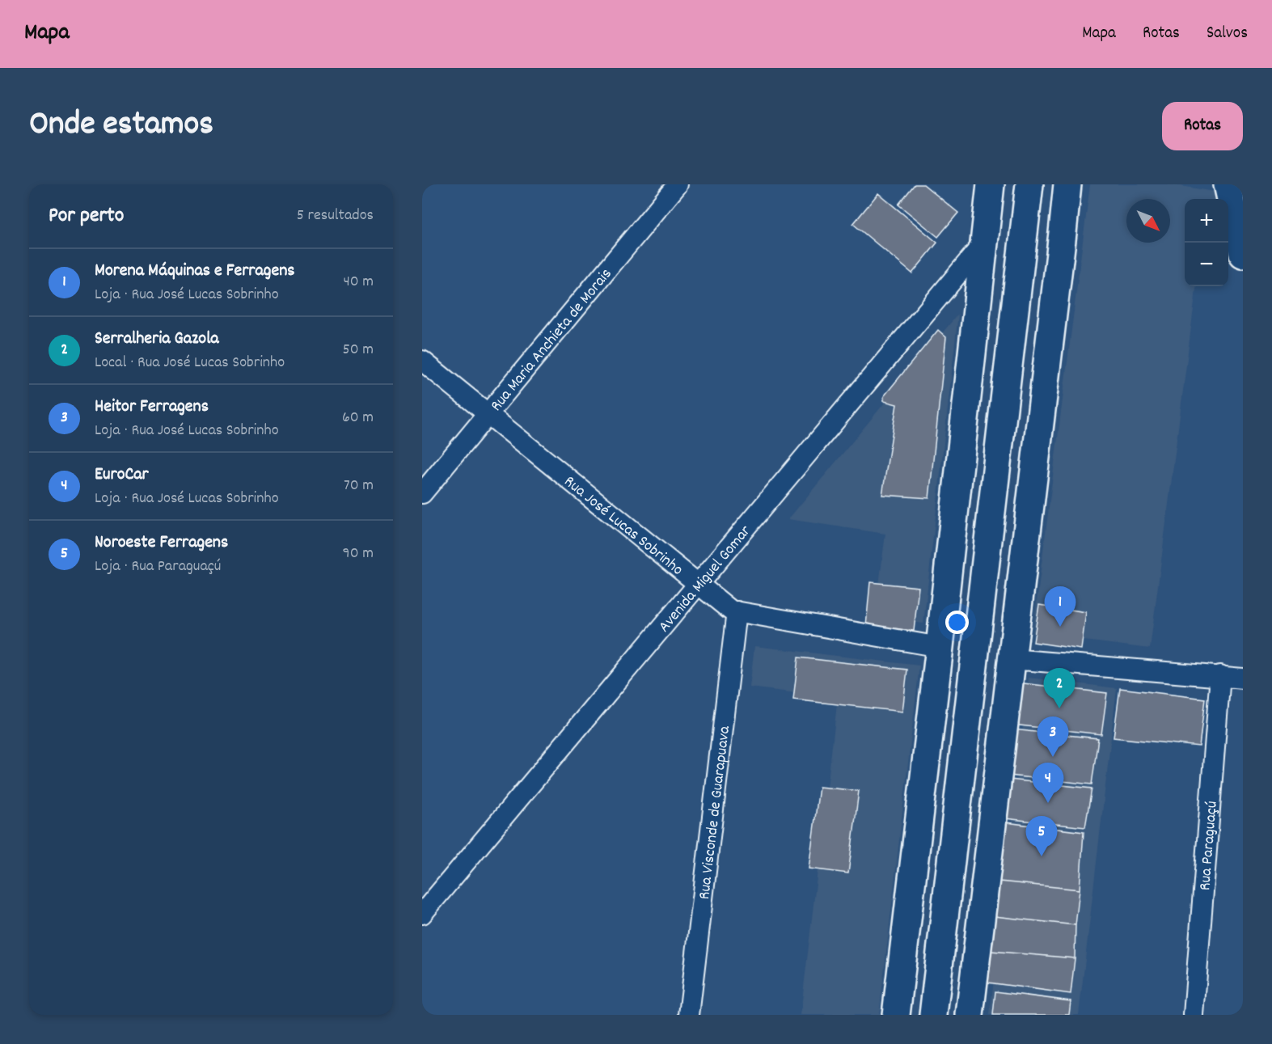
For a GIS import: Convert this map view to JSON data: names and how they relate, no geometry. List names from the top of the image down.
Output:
{
  "streets": {
    "street": [
      "Rua Maria Anchieta de Morais",
      "Rua José Lucas Sobrinho",
      "Avenida Miguel Gomar",
      "Rua Visconde de Guarapuava",
      "Rua Paraguaçú"
    ]
  },
  "crossings": [
    ["Rua Maria Anchieta de Morais", "Rua José Lucas Sobrinho"],
    ["Rua José Lucas Sobrinho", "Avenida Miguel Gomar"],
    ["Rua José Lucas Sobrinho", "Rua Visconde de Guarapuava"]
  ],
  "north": "bottom right",
  "page": {
    "header": "Mapa",
    "nav": ["Mapa", "Rotas", "Salvos"],
    "title": "Onde estamos",
    "buttons": "Rotas",
    "heading": ["Por perto", "5 resultados"],
    "map_buttons": ["+", "−"],
    "list": [
      {
        "mark": "1",
        "name": "Morena Máquinas e Ferragens",
        "note": "Loja · Rua José Lucas Sobrinho",
        "value": "40 m"
      },
      {
        "mark": "2",
        "name": "Serralheria Gazola",
        "note": "Local · Rua José Lucas Sobrinho",
        "value": "50 m"
      },
      {
        "mark": "3",
        "name": "Heitor Ferragens",
        "note": "Loja · Rua José Lucas Sobrinho",
        "value": "60 m"
      },
      {
        "mark": "4",
        "name": "EuroCar",
        "note": "Loja · Rua José Lucas Sobrinho",
        "value": "70 m"
      },
      {
        "mark": "5",
        "name": "Noroeste Ferragens",
        "note": "Loja · Rua Paraguaçú",
        "value": "90 m"
      }
    ],
    "pins": [
      "1",
      "2",
      "3",
      "4",
      "5"
    ]
  }
}
